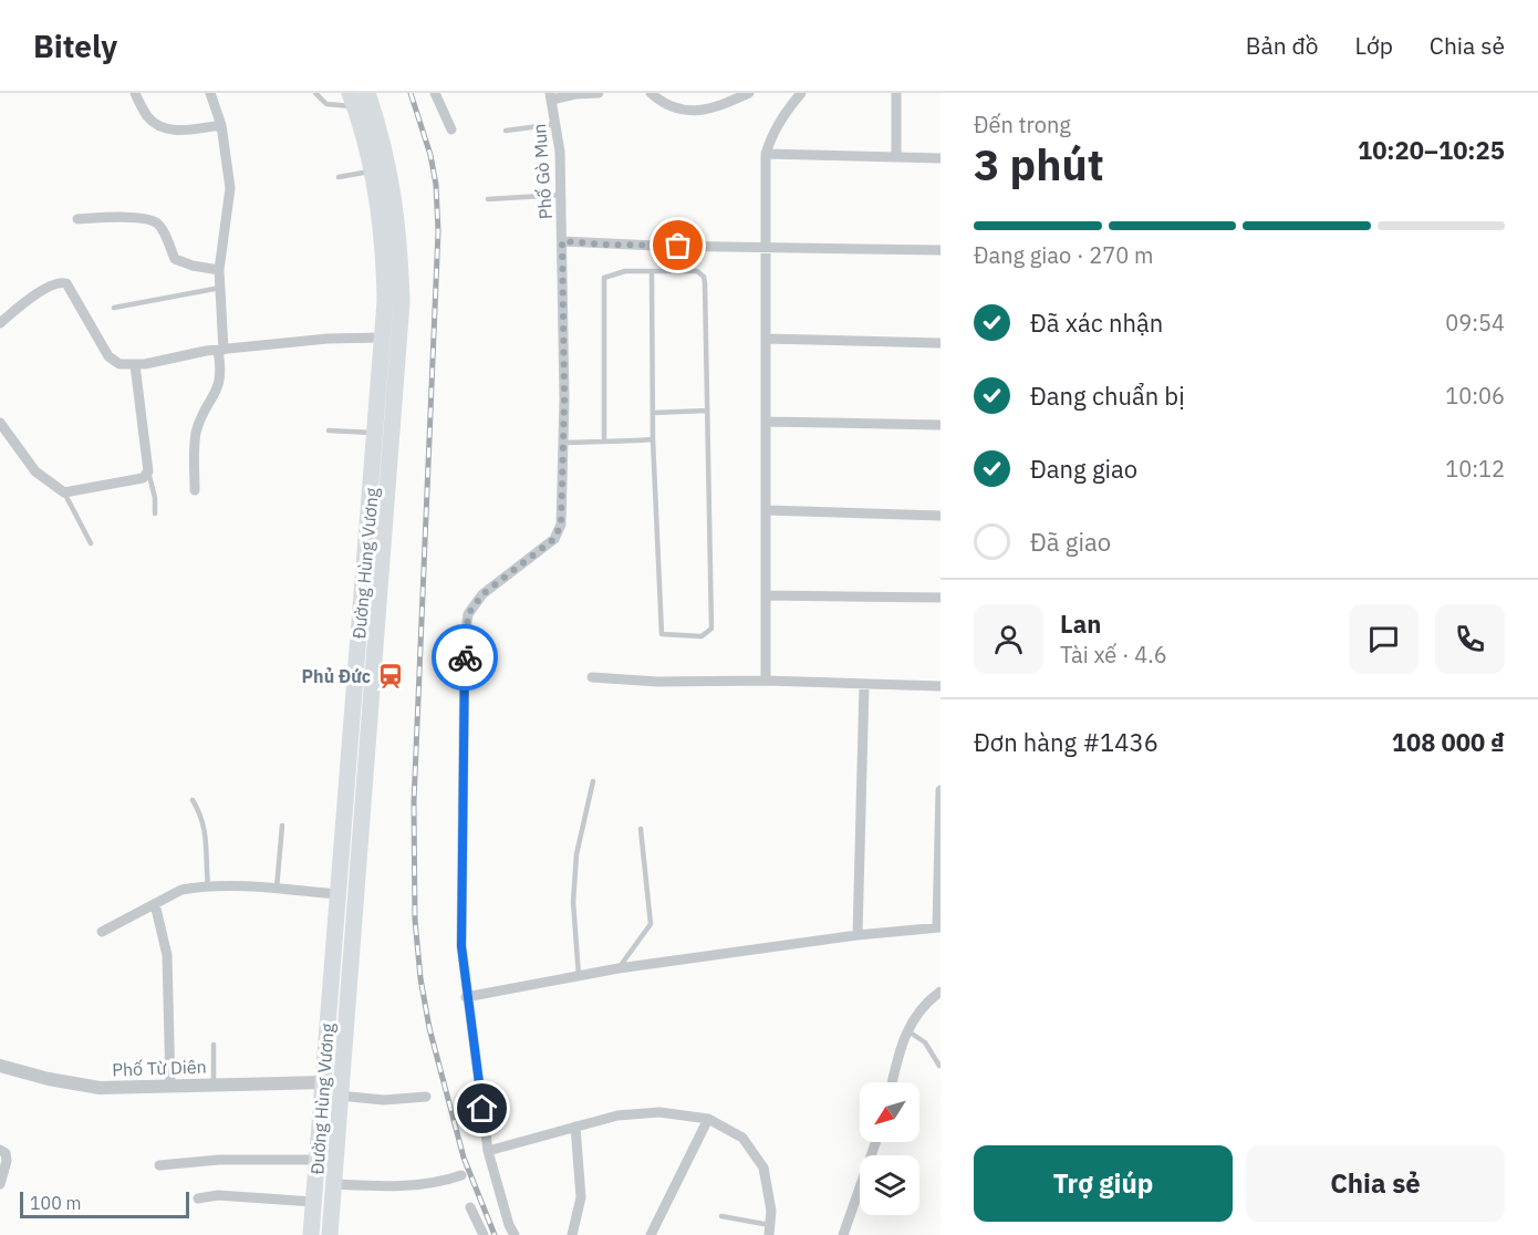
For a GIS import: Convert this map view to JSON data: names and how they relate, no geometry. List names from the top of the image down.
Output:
{
  "streets": {
    "highway": ["Đường Hùng Vương"],
    "street": ["Phố Gò Mun", "Phố Từ Diên"]
  },
  "crossings": [
    ["Đường Hùng Vương", "Phố Từ Diên"]
  ],
  "places": {
    "station": ["Phủ Đức"]
  },
  "scale_bar": "100 m",
  "north": "bottom left",
  "page": {
    "header": "Bitely",
    "nav": ["Bản đồ", "Lớp", "Chia sẻ"],
    "heading": ["3 phút", "Đến trong", "10:20–10:25"],
    "panel": [
      "Lan",
      "Tài xế · 4.6",
      "Đơn hàng #1436",
      "108 000 ₫"
    ],
    "bar": "Đang giao · 270 m",
    "list": [
      ["Đã xác nhận", "09:54"],
      ["Đang chuẩn bị", "10:06"],
      ["Đang giao", "10:12"],
      "Đã giao"
    ],
    "buttons": ["Trợ giúp", "Chia sẻ"],
    "scale": "100 m"
  }
}
